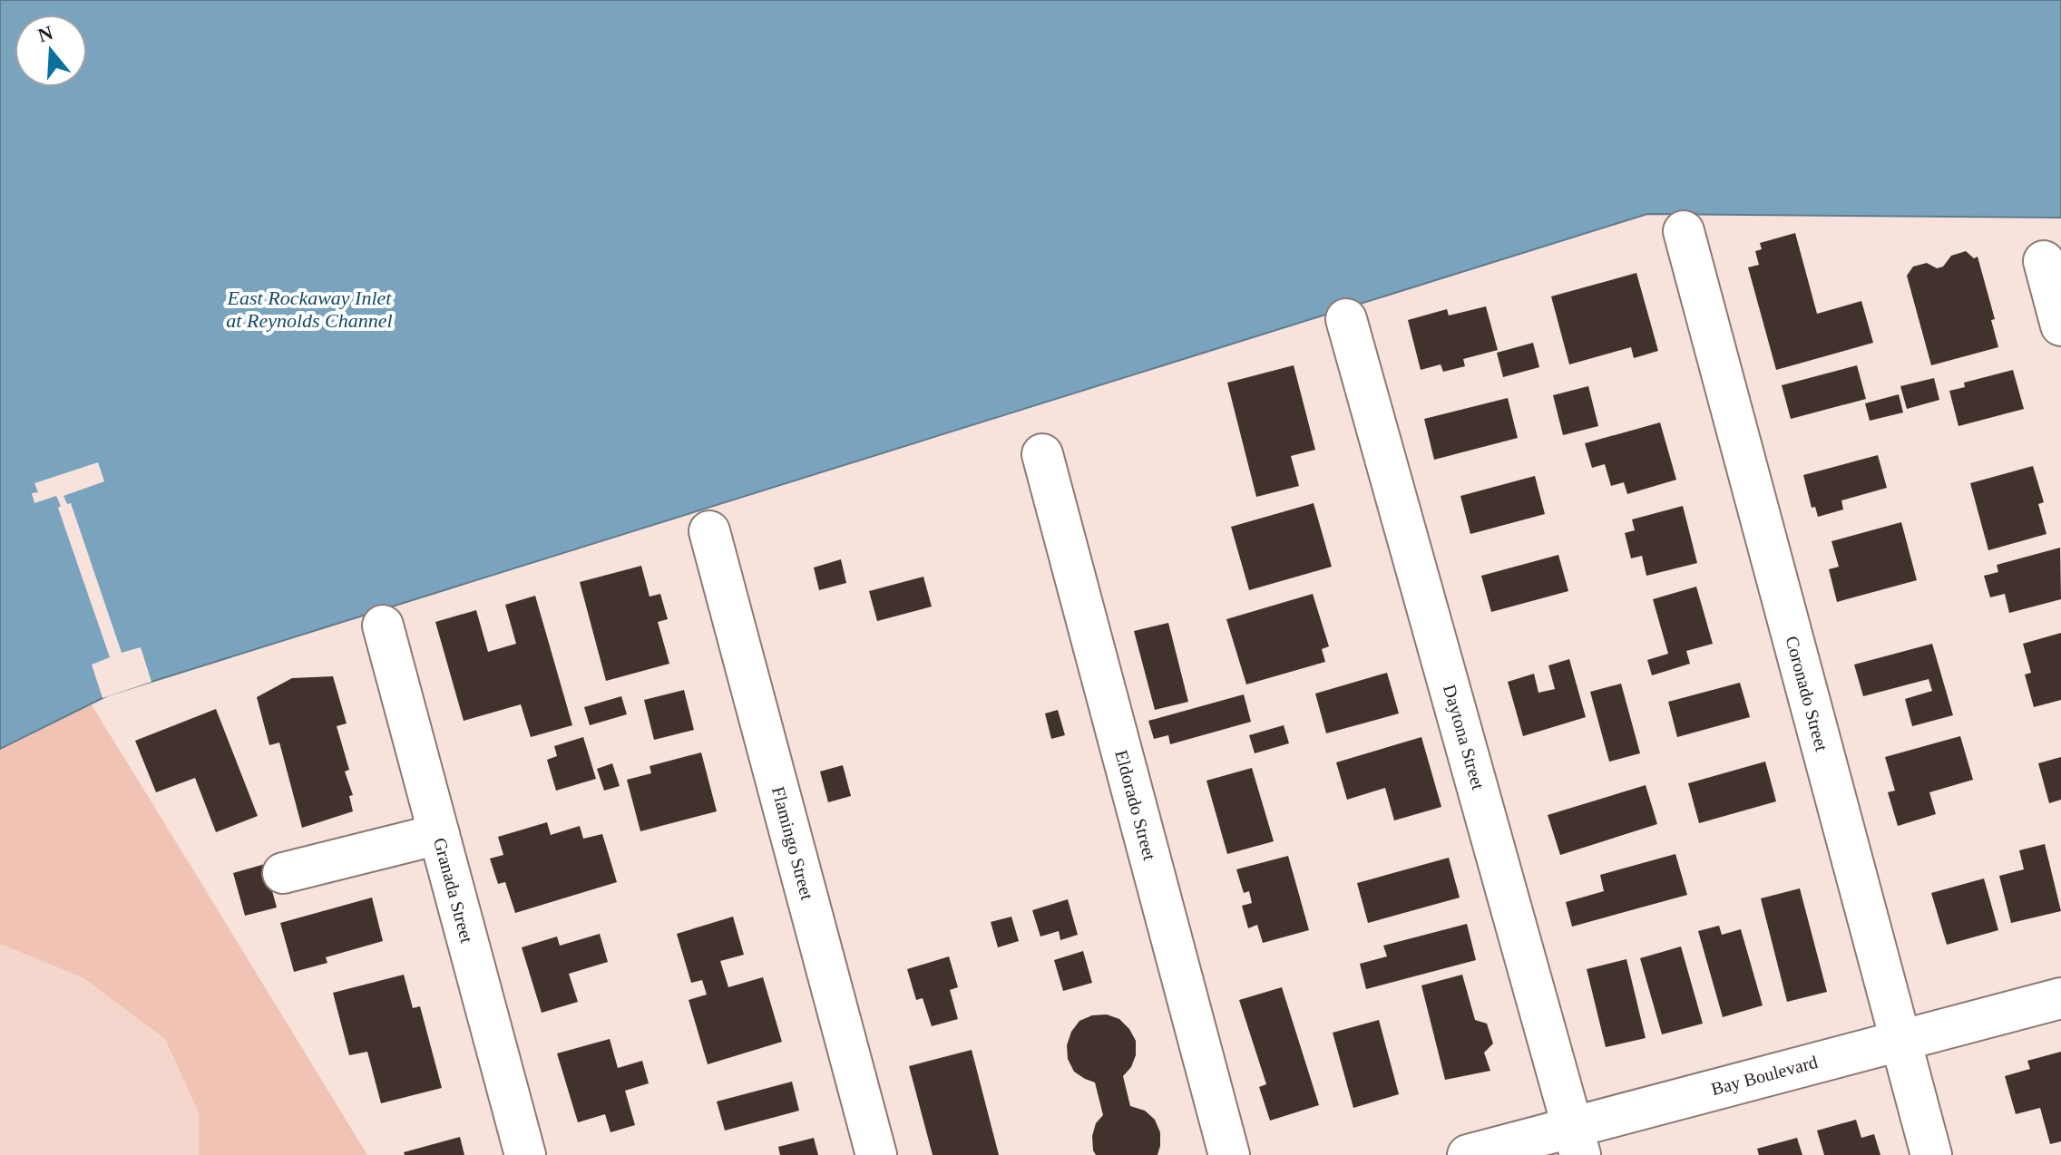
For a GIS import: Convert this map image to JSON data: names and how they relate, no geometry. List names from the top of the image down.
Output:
{
  "streets": {
    "street": [
      "Coronado Street",
      "Daytona Street",
      "Eldorado Street",
      "Flamingo Street",
      "Granada Street",
      "Bay Boulevard"
    ]
  },
  "crossings": [
    ["Coronado Street", "Bay Boulevard"],
    ["Daytona Street", "Bay Boulevard"]
  ],
  "water": ["East Rockaway Inlet at Reynolds Channel"],
  "north": "top"
}
